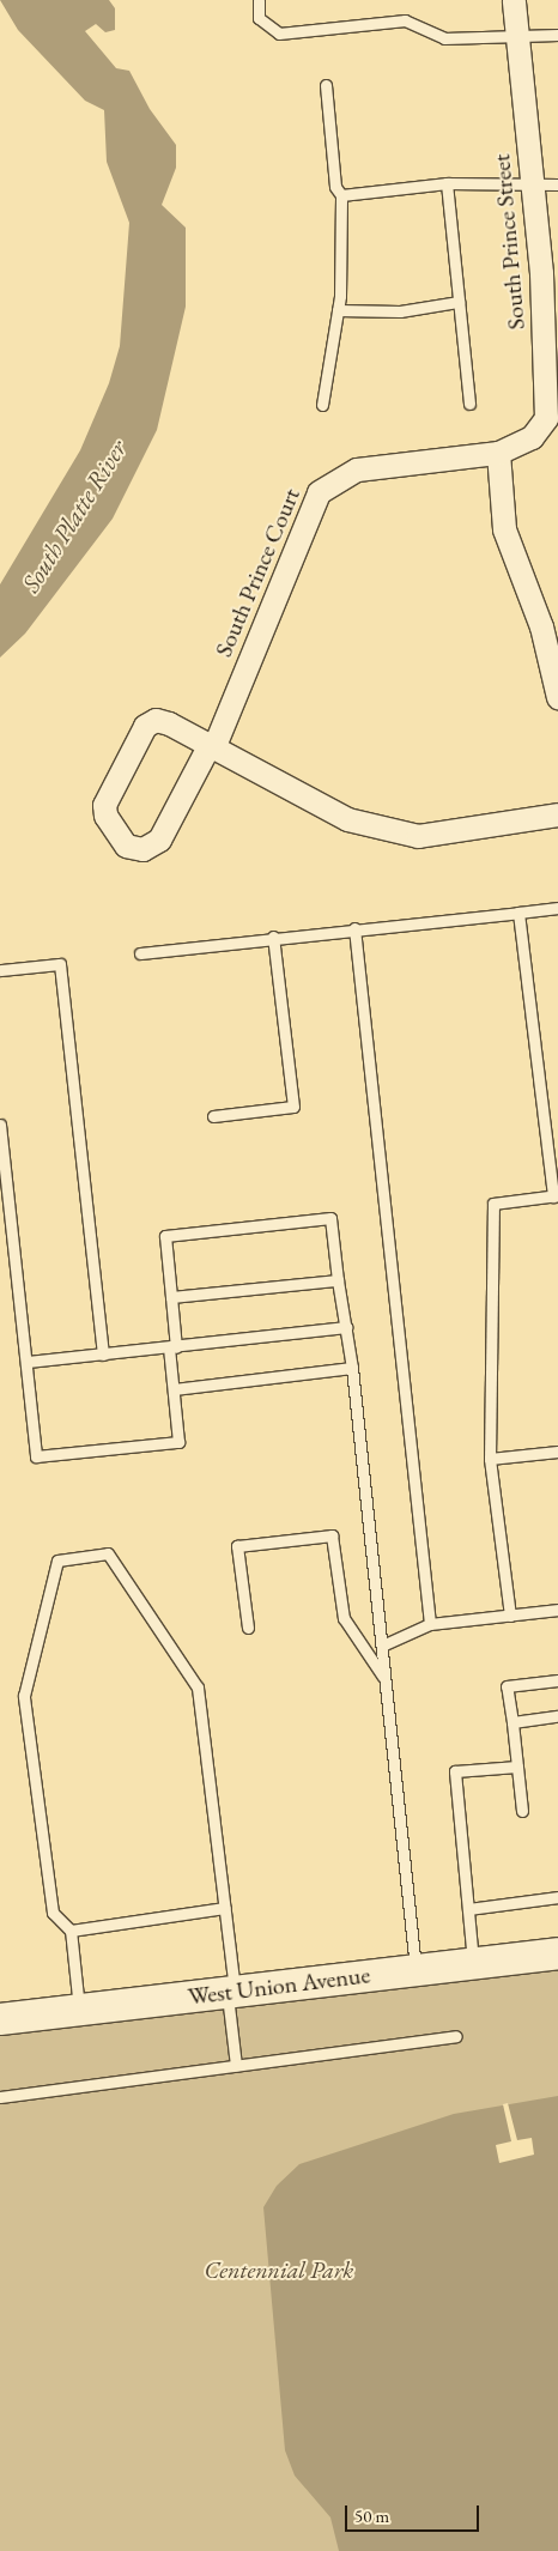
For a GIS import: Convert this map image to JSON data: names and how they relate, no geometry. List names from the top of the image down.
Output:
{
  "streets": {
    "street": ["South Prince Street", "South Prince Court", "West Union Avenue"]
  },
  "crossings": [
    ["South Prince Street", "South Prince Court"]
  ],
  "water": ["South Platte River"],
  "parks": ["Centennial Park"],
  "scale_bar": "50 m"
}
